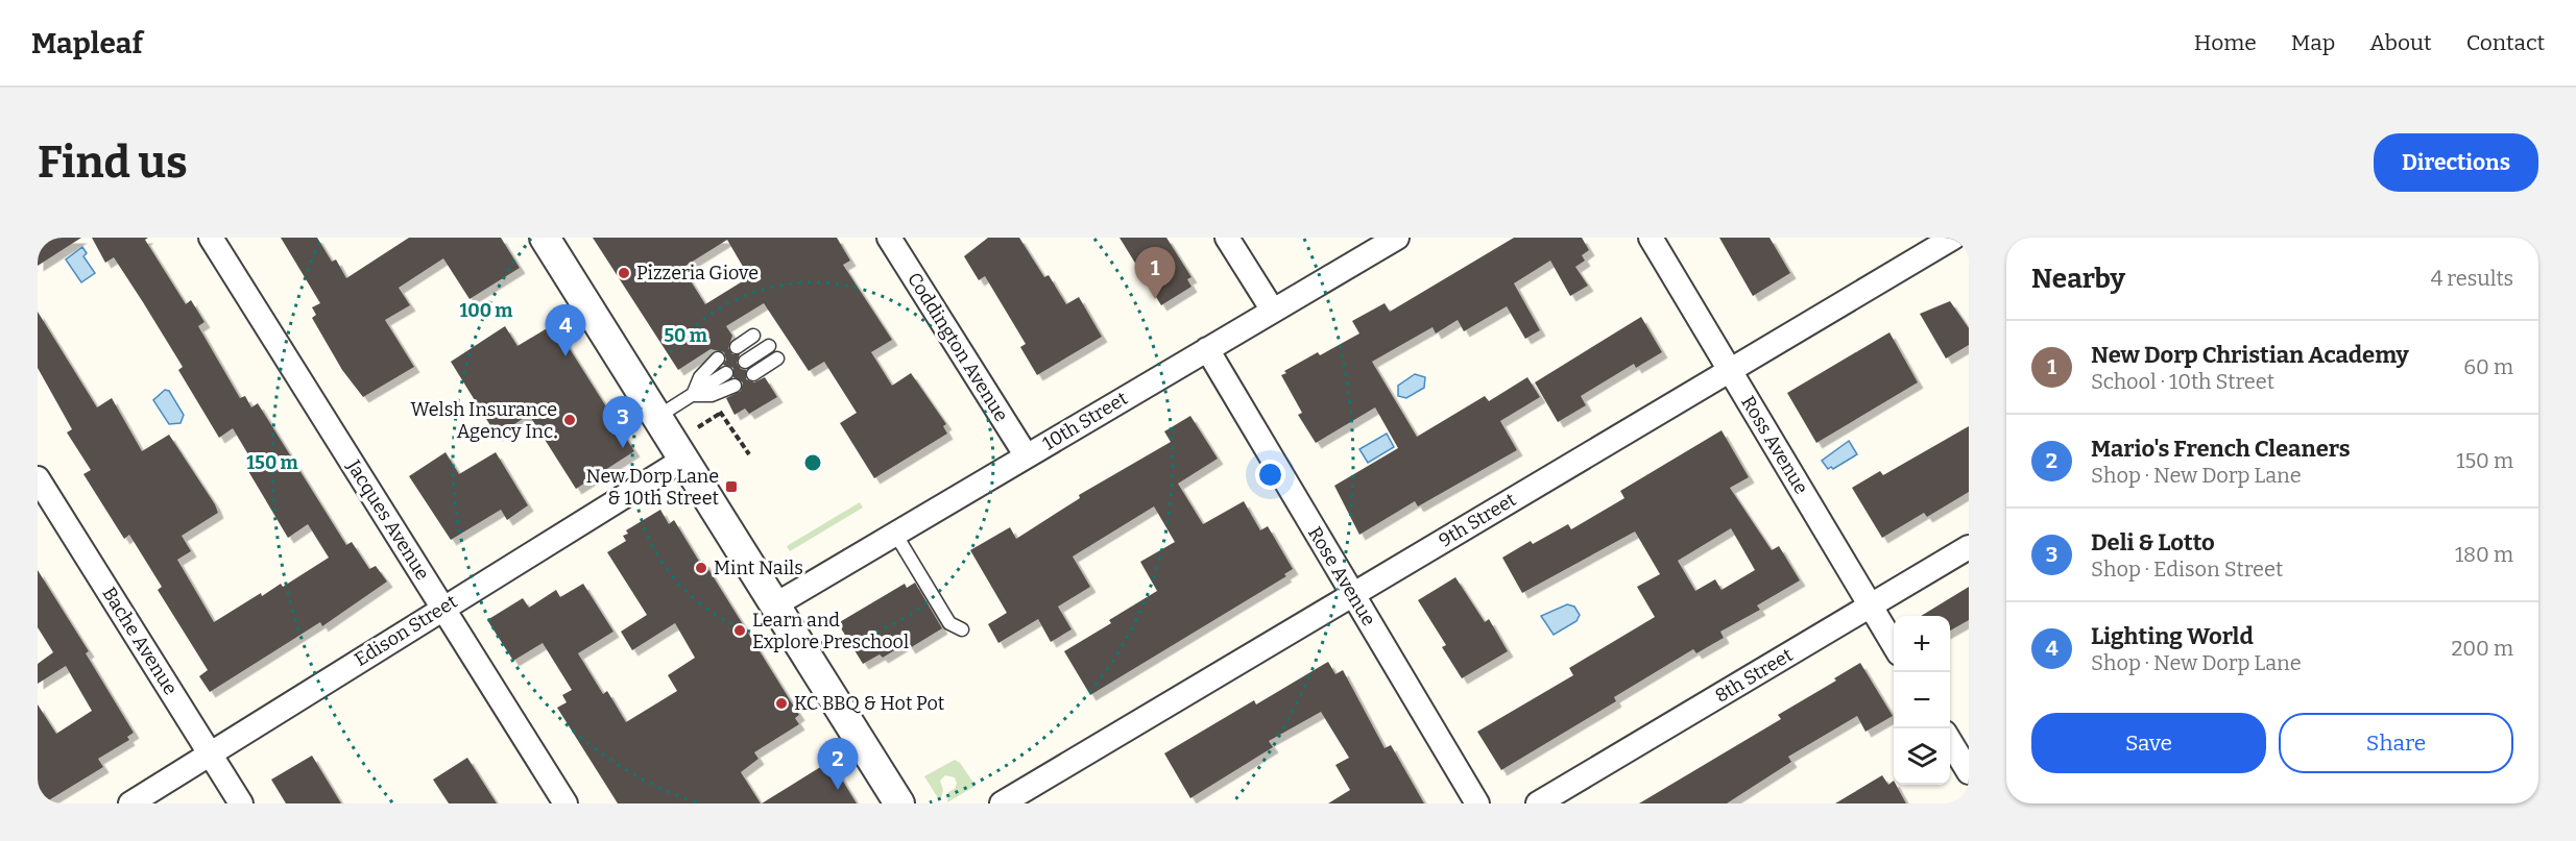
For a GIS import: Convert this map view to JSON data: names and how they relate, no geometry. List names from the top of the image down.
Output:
{
  "streets": {
    "street": [
      "Coddington Avenue",
      "10th Street",
      "Ross Avenue",
      "Jacques Avenue",
      "9th Street",
      "Rose Avenue",
      "Edison Street",
      "Bache Avenue",
      "8th Street"
    ]
  },
  "crossings": [
    ["Coddington Avenue", "10th Street"],
    ["10th Street", "Rose Avenue"],
    ["Ross Avenue", "9th Street"],
    ["Ross Avenue", "8th Street"],
    ["Jacques Avenue", "Edison Street"],
    ["9th Street", "Rose Avenue"],
    ["Edison Street", "Bache Avenue"]
  ],
  "places": {
    "other": [
      "Pizzeria Giove",
      "Welsh Insurance Agency Inc.",
      "Mint Nails",
      "Learn and Explore Preschool",
      "KC BBQ & Hot Pot"
    ],
    "transit": ["New Dorp Lane & 10th Street"]
  },
  "page": {
    "header": "Mapleaf",
    "nav": [
      "Home",
      "Map",
      "About",
      "Contact"
    ],
    "buttons": [
      "Directions",
      ["Save", "Share"]
    ],
    "title": "Find us",
    "heading": ["Nearby", "4 results"],
    "pins": [
      "1",
      "4",
      "3",
      "2"
    ],
    "list": [
      {
        "mark": "1",
        "name": "New Dorp Christian Academy",
        "note": "School · 10th Street",
        "value": "60 m"
      },
      {
        "mark": "2",
        "name": "Mario's French Cleaners",
        "note": "Shop · New Dorp Lane",
        "value": "150 m"
      },
      {
        "mark": "3",
        "name": "Deli & Lotto",
        "note": "Shop · Edison Street",
        "value": "180 m"
      },
      {
        "mark": "4",
        "name": "Lighting World",
        "note": "Shop · New Dorp Lane",
        "value": "200 m"
      }
    ],
    "map_buttons": ["+", "−"]
  },
  "rings": ["100 m", "50 m", "150 m"]
}
